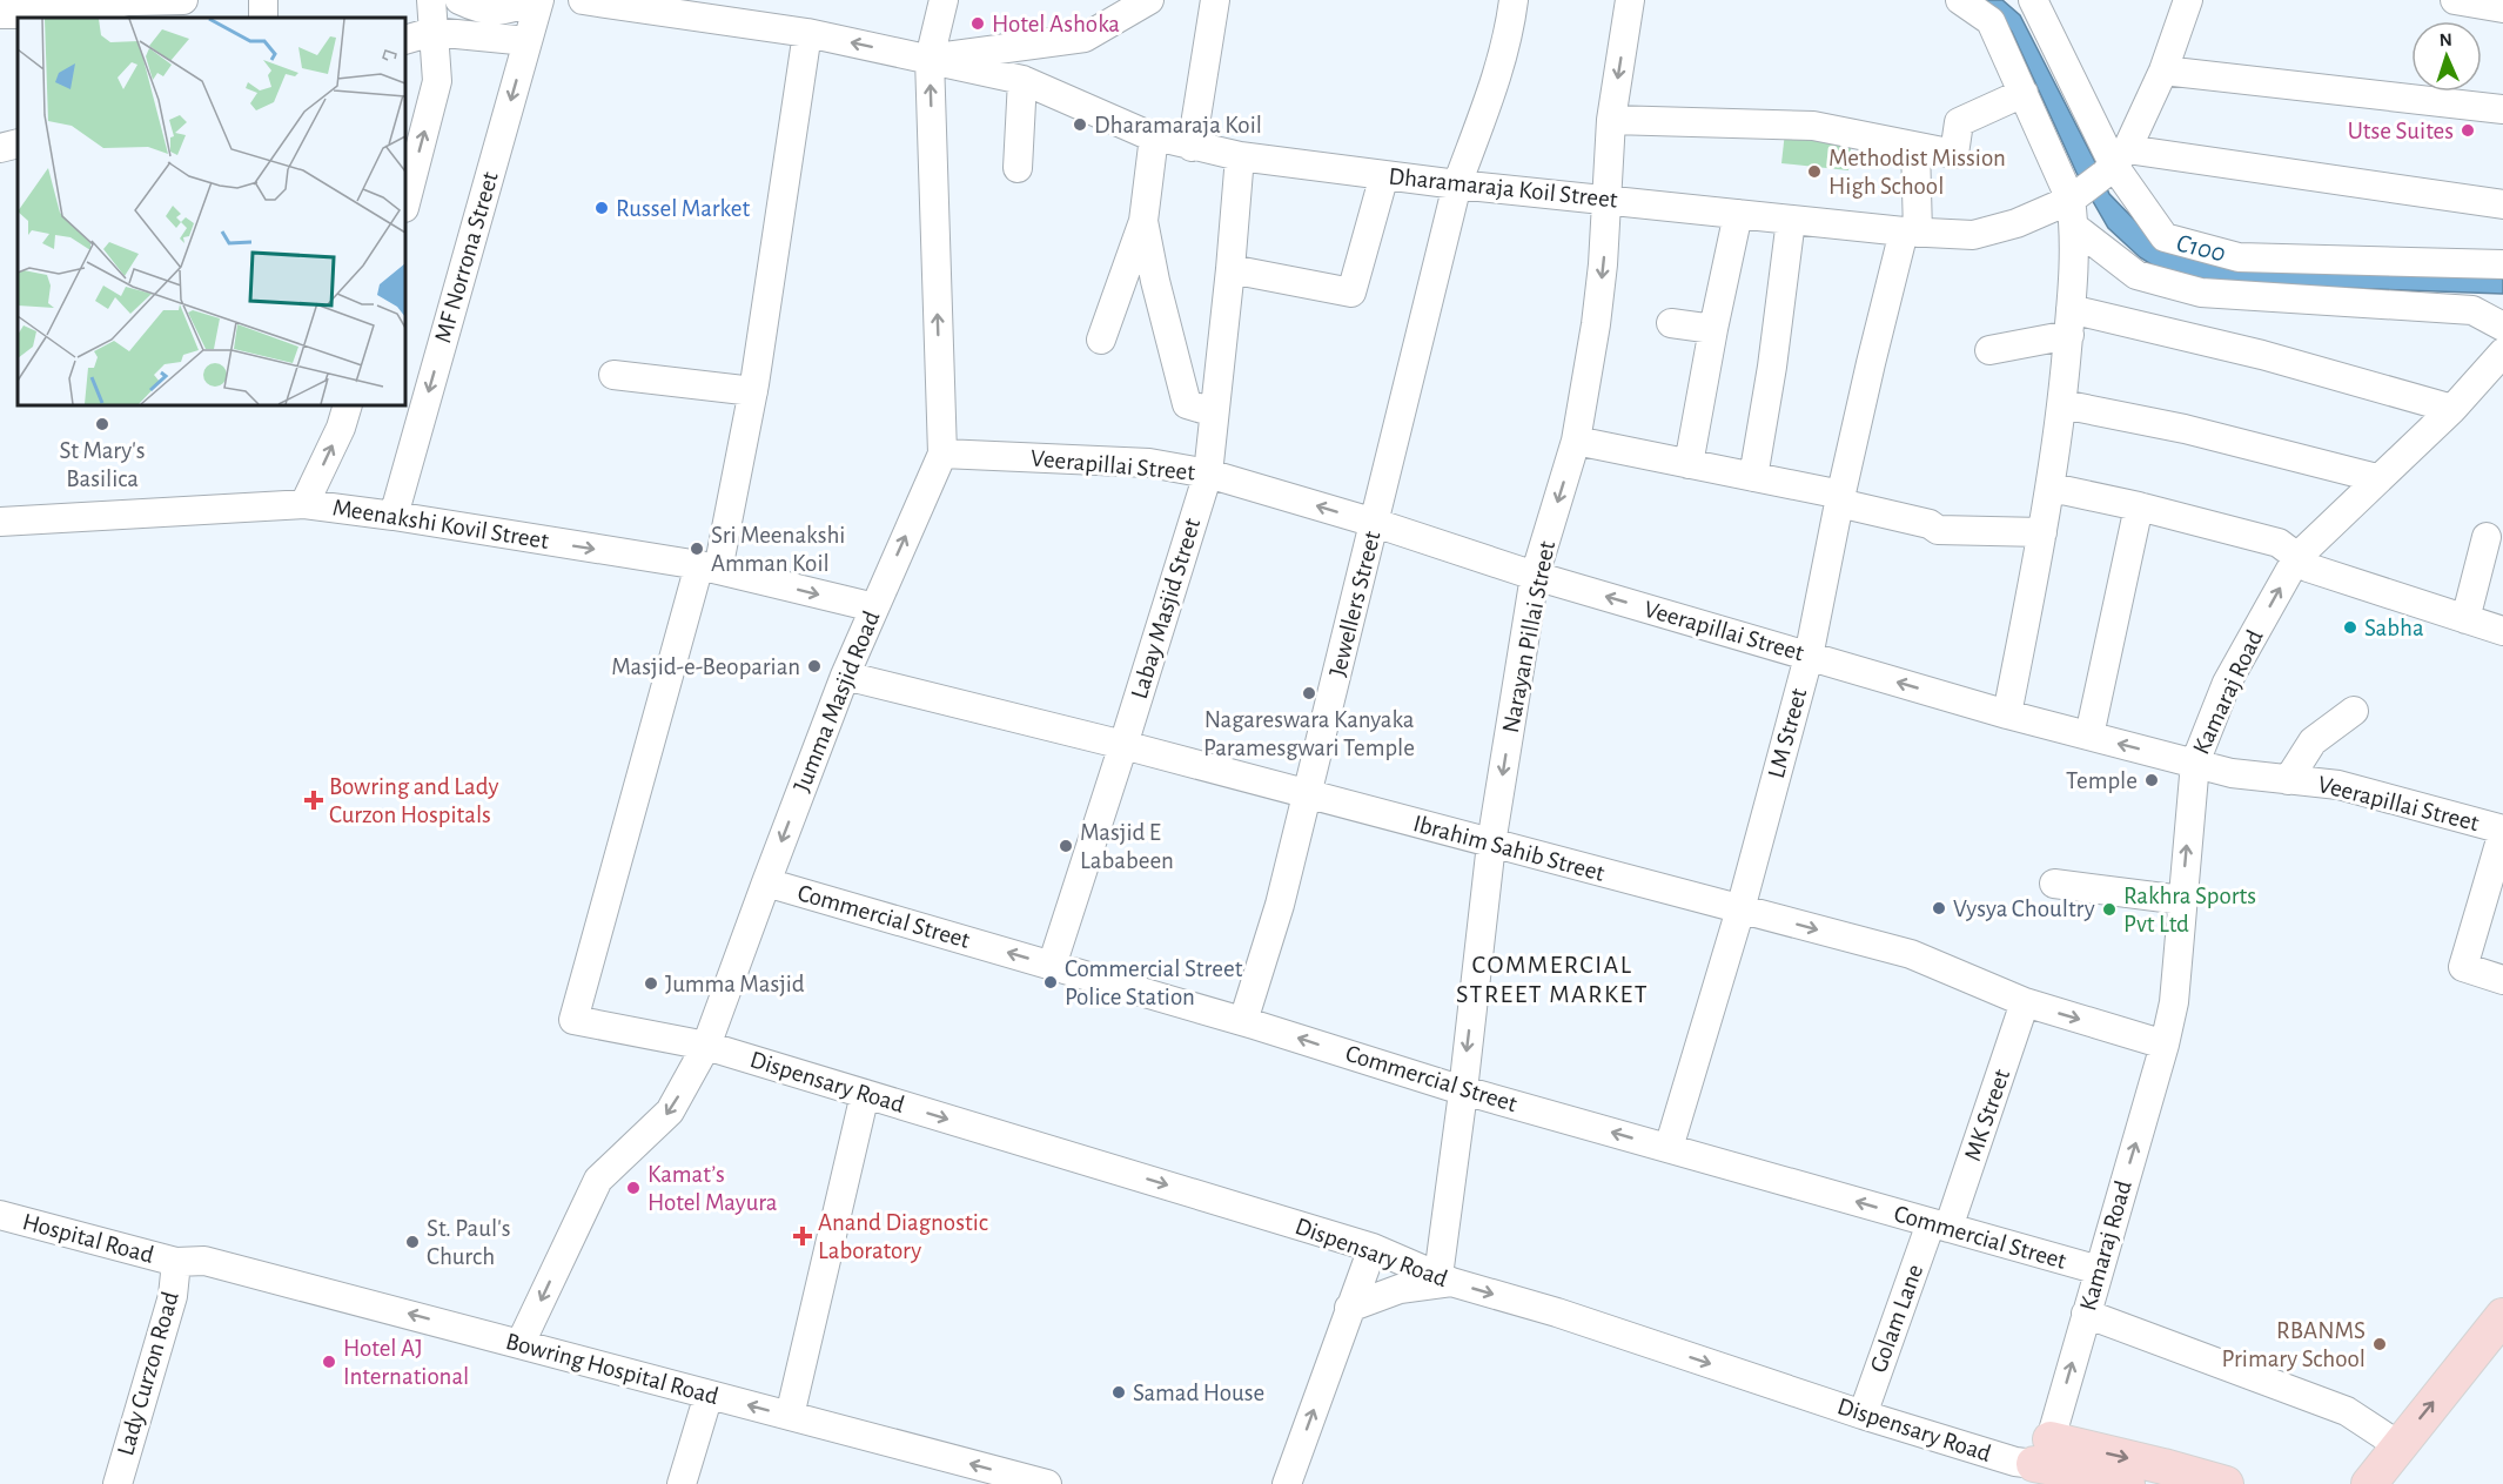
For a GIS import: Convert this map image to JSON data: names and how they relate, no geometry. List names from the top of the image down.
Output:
{
  "streets": {
    "street": [
      "Dharamaraja Koil Street",
      "MF Norrona Street",
      "Veerapillai Street",
      "Meenakshi Kovil Street",
      "Jewellers Street",
      "Labay Masjid Street",
      "Narayan Pillai Street",
      "Kamaraj Road",
      "Jumma Masjid Road",
      "LM Street",
      "Ibrahim Sahib Street",
      "Commercial Street",
      "Dispensary Road",
      "MK Street",
      "Hospital Road",
      "Golam Lane",
      "Bowring Hospital Road",
      "Lady Curzon Road"
    ]
  },
  "crossings": [
    ["Dharamaraja Koil Street", "Jewellers Street"],
    ["Dharamaraja Koil Street", "Labay Masjid Street"],
    ["Dharamaraja Koil Street", "Narayan Pillai Street"],
    ["Dharamaraja Koil Street", "Jumma Masjid Road"],
    ["Dharamaraja Koil Street", "LM Street"],
    ["MF Norrona Street", "Meenakshi Kovil Street"],
    ["Veerapillai Street", "Jewellers Street"],
    ["Veerapillai Street", "Labay Masjid Street"],
    ["Veerapillai Street", "Narayan Pillai Street"],
    ["Veerapillai Street", "Kamaraj Road"],
    ["Veerapillai Street", "Jumma Masjid Road"],
    ["Veerapillai Street", "LM Street"],
    ["Meenakshi Kovil Street", "Jumma Masjid Road"],
    ["Meenakshi Kovil Street", "Dispensary Road"],
    ["Jewellers Street", "Ibrahim Sahib Street"],
    ["Jewellers Street", "Commercial Street"],
    ["Labay Masjid Street", "Ibrahim Sahib Street"],
    ["Labay Masjid Street", "Commercial Street"],
    ["Narayan Pillai Street", "Ibrahim Sahib Street"],
    ["Narayan Pillai Street", "Commercial Street"],
    ["Narayan Pillai Street", "Dispensary Road"],
    ["Kamaraj Road", "Ibrahim Sahib Street"],
    ["Kamaraj Road", "Commercial Street"],
    ["Kamaraj Road", "Dispensary Road"],
    ["Jumma Masjid Road", "Ibrahim Sahib Street"],
    ["Jumma Masjid Road", "Commercial Street"],
    ["Jumma Masjid Road", "Dispensary Road"],
    ["Jumma Masjid Road", "Bowring Hospital Road"],
    ["LM Street", "Ibrahim Sahib Street"],
    ["LM Street", "Commercial Street"],
    ["Ibrahim Sahib Street", "MK Street"],
    ["Commercial Street", "MK Street"],
    ["Commercial Street", "Golam Lane"],
    ["Dispensary Road", "Golam Lane"],
    ["MK Street", "Golam Lane"],
    ["Hospital Road", "Bowring Hospital Road"],
    ["Hospital Road", "Lady Curzon Road"],
    ["Bowring Hospital Road", "Lady Curzon Road"]
  ],
  "one_way": [
    "Meenakshi Kovil Street",
    "Commercial Street",
    "Dispensary Road",
    "Bowring Hospital Road"
  ],
  "districts": ["COMMERCIAL STREET MARKET"],
  "water": ["C100"],
  "places": {
    "other": [
      "Hotel Ashoka",
      "Dharamaraja Koil",
      "Utse Suites",
      "Methodist Mission High School",
      "Russel Market",
      "St Mary's Basilica",
      "Sri Meenakshi Amman Koil",
      "Sabha",
      "Masjid-e-Beoparian",
      "Nagareswara Kanyaka Paramesgwari Temple",
      "Temple",
      "Masjid E Lababeen",
      "Vysya Choultry",
      "Rakhra Sports Pvt Ltd",
      "Commercial Street Police Station",
      "Jumma Masjid",
      "Kamat’s Hotel Mayura",
      "St. Paul's Church",
      "RBANMS Primary School",
      "Hotel AJ International",
      "Samad House"
    ],
    "health": ["Bowring and Lady Curzon Hospitals", "Anand Diagnostic Laboratory"]
  },
  "north": "top"
}
